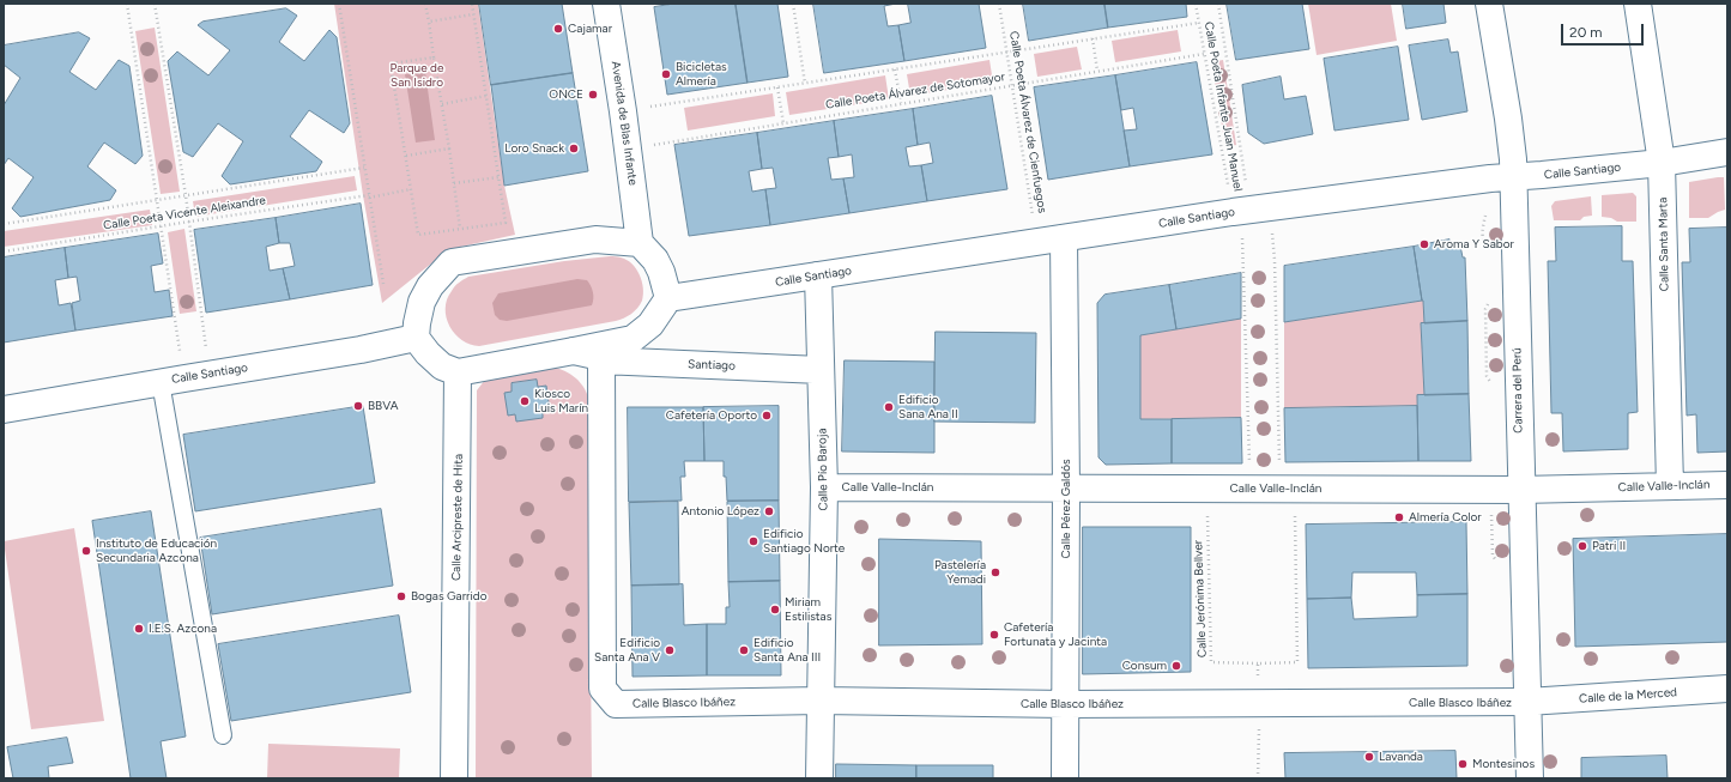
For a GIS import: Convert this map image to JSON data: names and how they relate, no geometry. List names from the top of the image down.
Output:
{
  "streets": {
    "street": [
      "Avenida de Blas Infante",
      "Calle Santiago",
      "Calle Santa Marta",
      "Santiago",
      "Carrera del Perú",
      "Calle Pío Baroja",
      "Calle Valle-Inclán",
      "Calle Pérez Galdós",
      "Calle Arcipreste de Hita",
      "Calle de la Merced",
      "Calle Blasco Ibáñez"
    ],
    "path": [
      "Calle Poeta Álvarez de Sotomayor",
      "Calle Poeta Infante Juan Manuel",
      "Calle Poeta Álvarez de Cienfuegos",
      "Calle Poeta Vicente Aleixandre",
      "Calle Jerónima Bellver"
    ]
  },
  "crossings": [
    ["Calle Poeta Álvarez de Sotomayor", "Calle Poeta Infante Juan Manuel"],
    ["Calle Poeta Álvarez de Sotomayor", "Calle Poeta Álvarez de Cienfuegos"],
    ["Calle Poeta Álvarez de Sotomayor", "Avenida de Blas Infante"],
    ["Calle Poeta Infante Juan Manuel", "Calle Santiago"],
    ["Calle Poeta Álvarez de Cienfuegos", "Calle Santiago"],
    ["Calle Santiago", "Calle Santa Marta"],
    ["Calle Santiago", "Carrera del Perú"],
    ["Calle Santiago", "Calle Pío Baroja"],
    ["Calle Santiago", "Calle Pérez Galdós"],
    ["Calle Santa Marta", "Calle Valle-Inclán"],
    ["Santiago", "Calle Pío Baroja"],
    ["Santiago", "Calle Blasco Ibáñez"],
    ["Carrera del Perú", "Calle Valle-Inclán"],
    ["Carrera del Perú", "Calle de la Merced"],
    ["Carrera del Perú", "Calle Blasco Ibáñez"],
    ["Calle Pío Baroja", "Calle Valle-Inclán"],
    ["Calle Pío Baroja", "Calle Blasco Ibáñez"],
    ["Calle Valle-Inclán", "Calle Pérez Galdós"],
    ["Calle Valle-Inclán", "Calle Jerónima Bellver"],
    ["Calle Pérez Galdós", "Calle Blasco Ibáñez"],
    ["Calle de la Merced", "Calle Blasco Ibáñez"]
  ],
  "parks": ["Parque de San Isidro"],
  "places": [
    "Cajamar",
    "Bicicletas Almería",
    "ONCE",
    "Loro Snack",
    "Aroma Y Sabor",
    "Kiosco Luis Marín",
    "BBVA",
    "Edificio Sana Ana II",
    "Cafetería Oporto",
    "Antonio López",
    "Almería Color",
    "Edificio Santiago Norte",
    "Patri II",
    "Instituto de Educación Secundaria Azcona",
    "Pastelería Yemadi",
    "Bogas Garrido",
    "Miriam Estilistas",
    "I.E.S. Azcona",
    "Cafetería Fortunata y Jacinta",
    "Edificio Santa Ana V",
    "Edificio Santa Ana III",
    "Consum",
    "Lavanda",
    "Montesinos"
  ],
  "scale_bar": "20 m"
}
